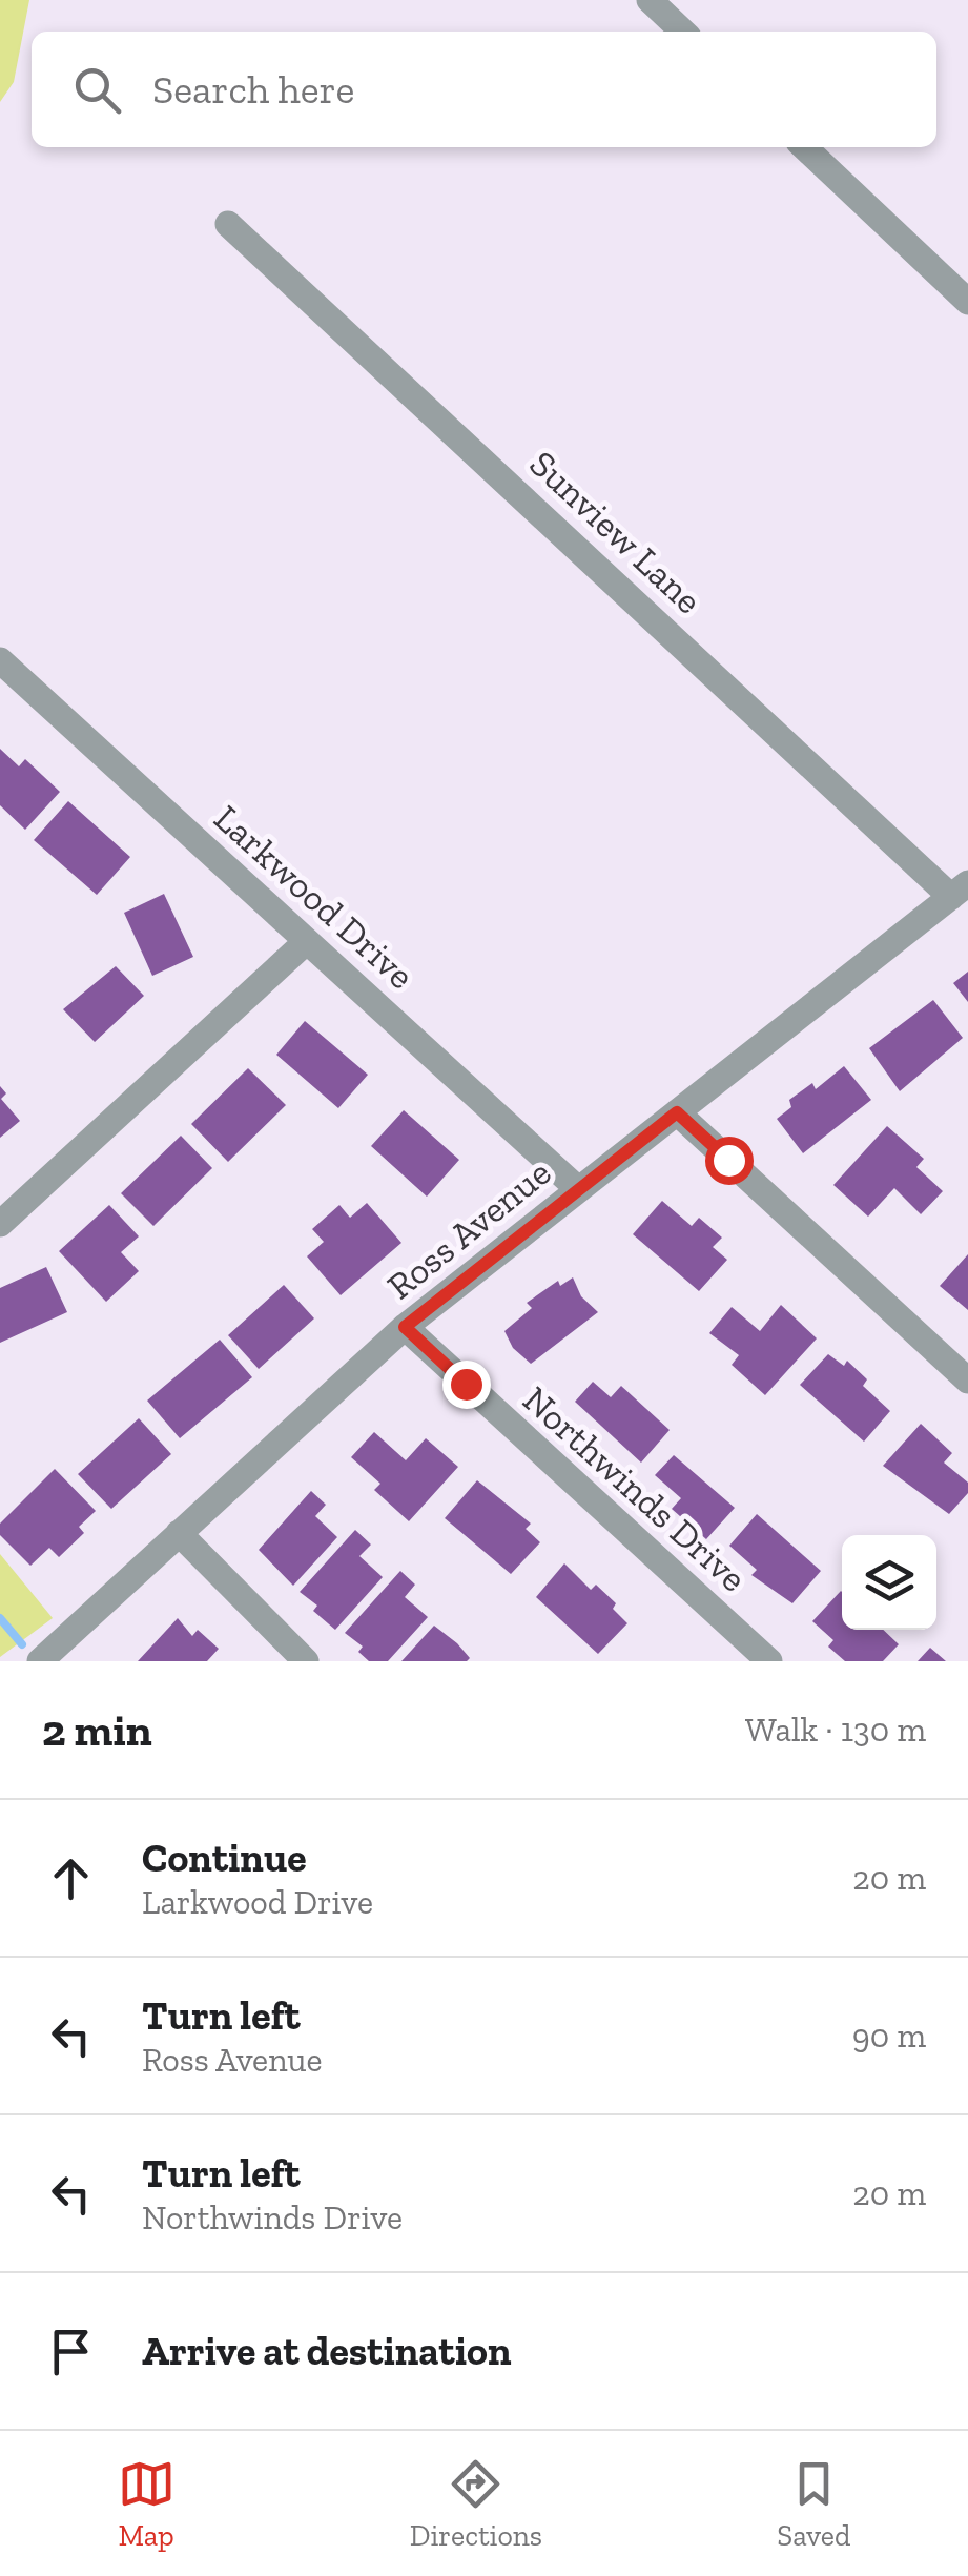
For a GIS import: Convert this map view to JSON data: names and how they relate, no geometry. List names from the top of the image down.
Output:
{
  "streets": {
    "street": [
      "Sunview Lane",
      "Larkwood Drive",
      "Ross Avenue",
      "Northwinds Drive"
    ]
  },
  "crossings": [
    ["Sunview Lane", "Ross Avenue"],
    ["Larkwood Drive", "Ross Avenue"],
    ["Ross Avenue", "Northwinds Drive"]
  ],
  "page": {
    "search": "Search here",
    "heading": ["2 min", "Walk · 130 m"],
    "list": [
      ["Continue", "Larkwood Drive", "20 m"],
      ["Turn left", "Ross Avenue", "90 m"],
      ["Turn left", "Northwinds Drive", "20 m"],
      "Arrive at destination"
    ],
    "nav": ["Map", "Directions", "Saved"]
  }
}
